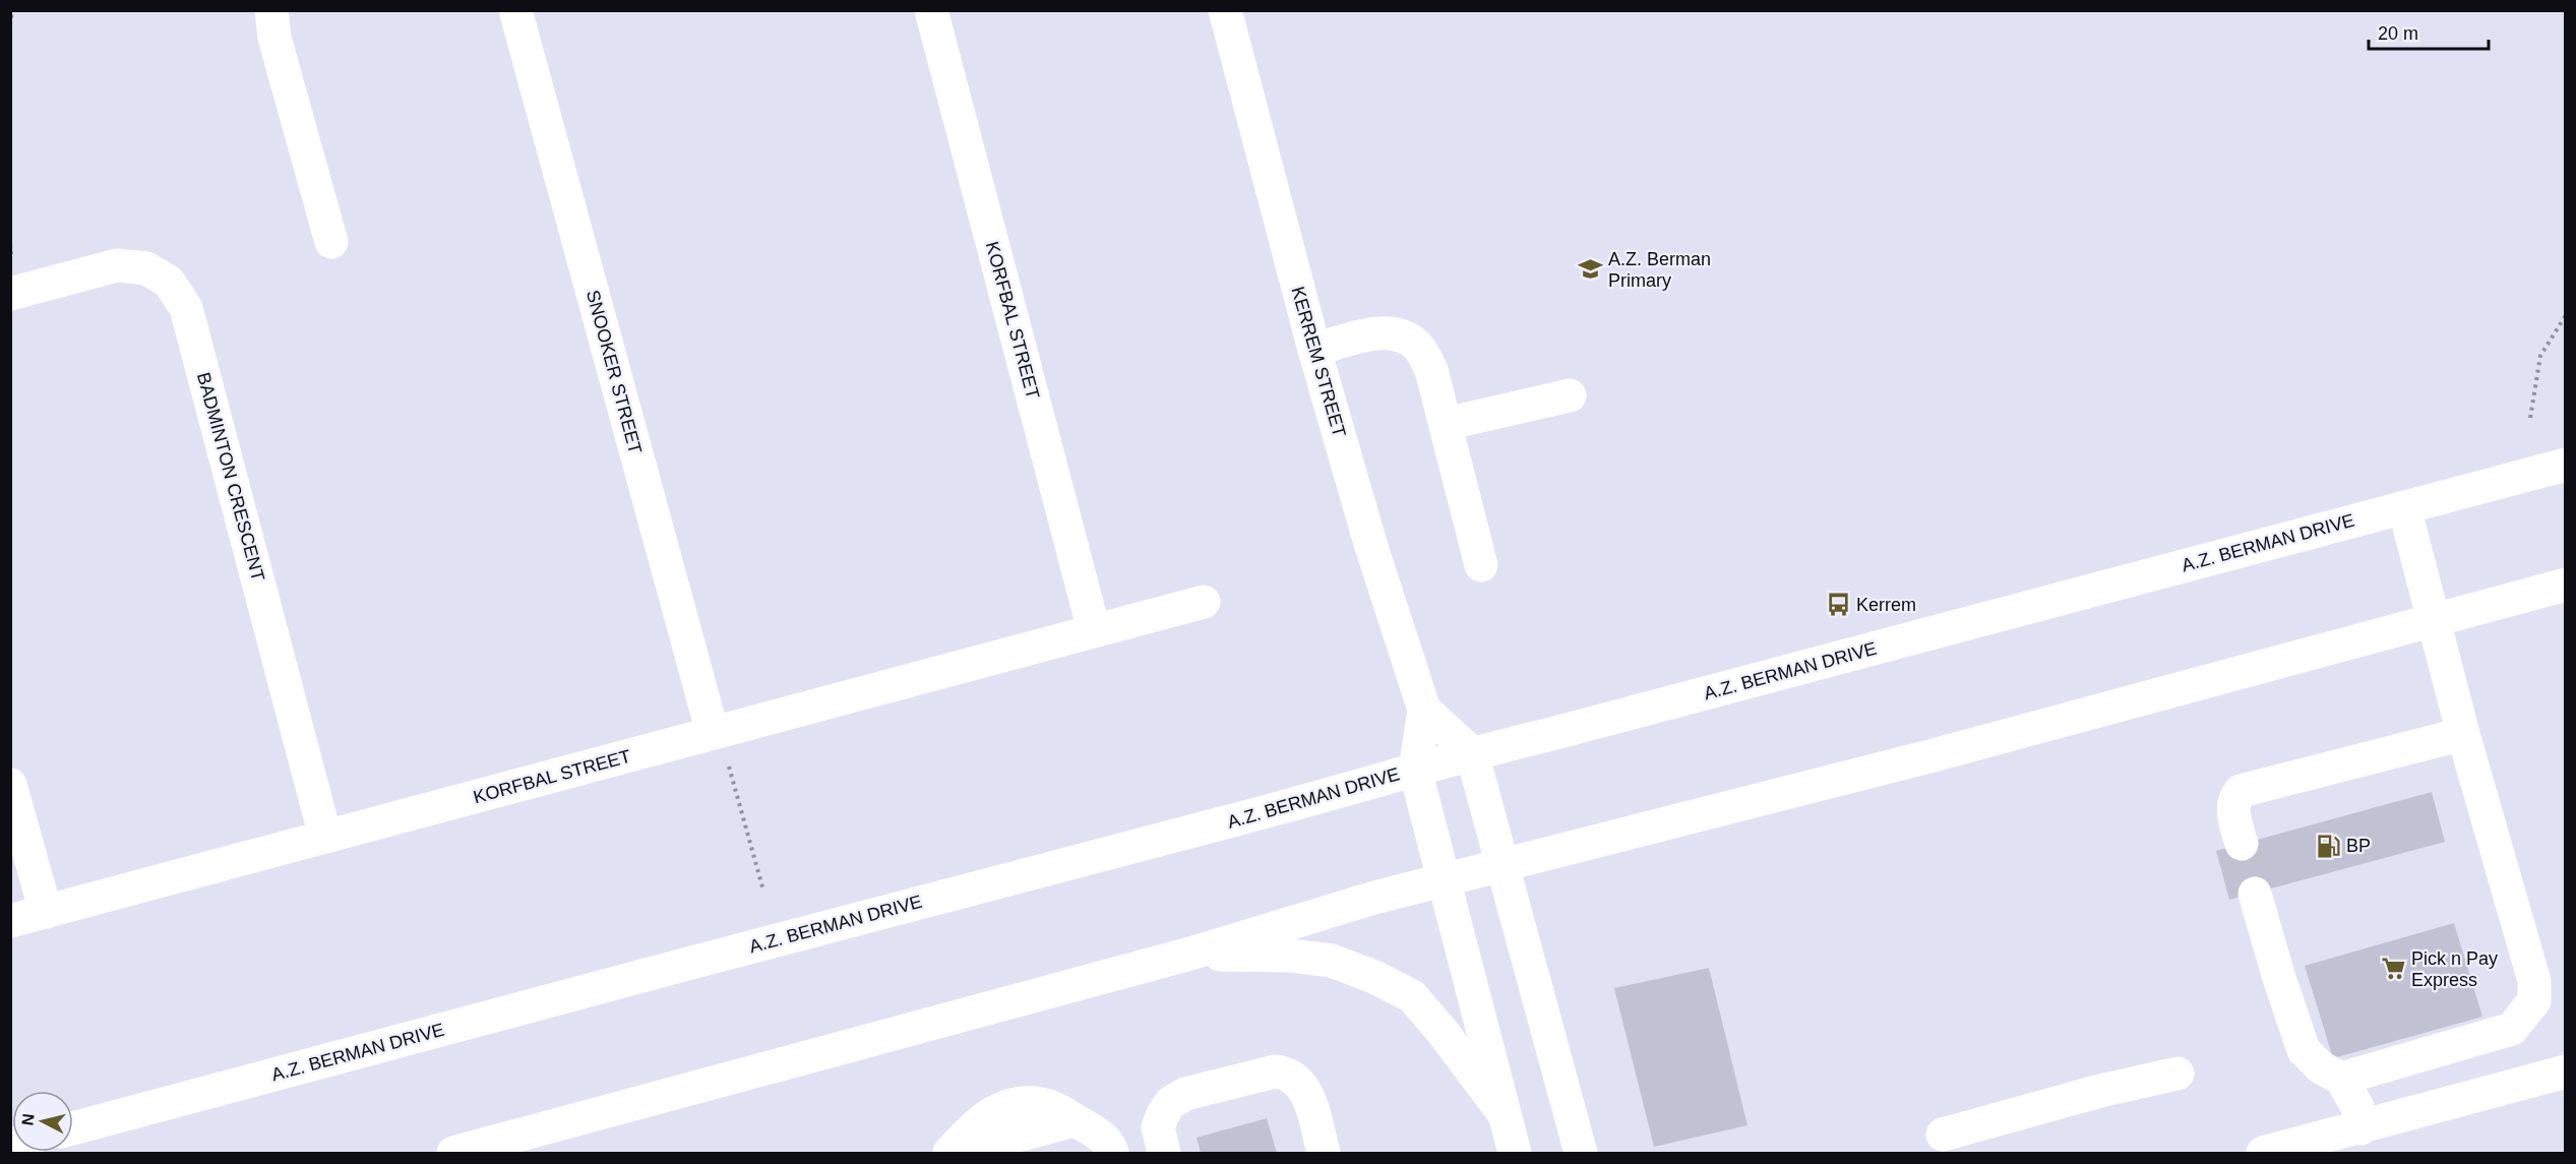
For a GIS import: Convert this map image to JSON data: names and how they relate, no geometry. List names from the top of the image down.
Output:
{
  "streets": {
    "main road": [
      "KORFBAL STREET",
      "KERREM STREET",
      "SNOOKER STREET",
      "BADMINTON CRESCENT",
      "A.Z. BERMAN DRIVE"
    ]
  },
  "crossings": [
    ["KORFBAL STREET", "SNOOKER STREET"],
    ["KORFBAL STREET", "BADMINTON CRESCENT"],
    ["KERREM STREET", "A.Z. BERMAN DRIVE"]
  ],
  "places": {
    "school or university": ["A.Z. Berman Primary"],
    "bus stop": ["Kerrem"],
    "fuel station": ["BP"],
    "supermarket": ["Pick n Pay Express"]
  },
  "scale_bar": "20 m",
  "north": "left"
}
